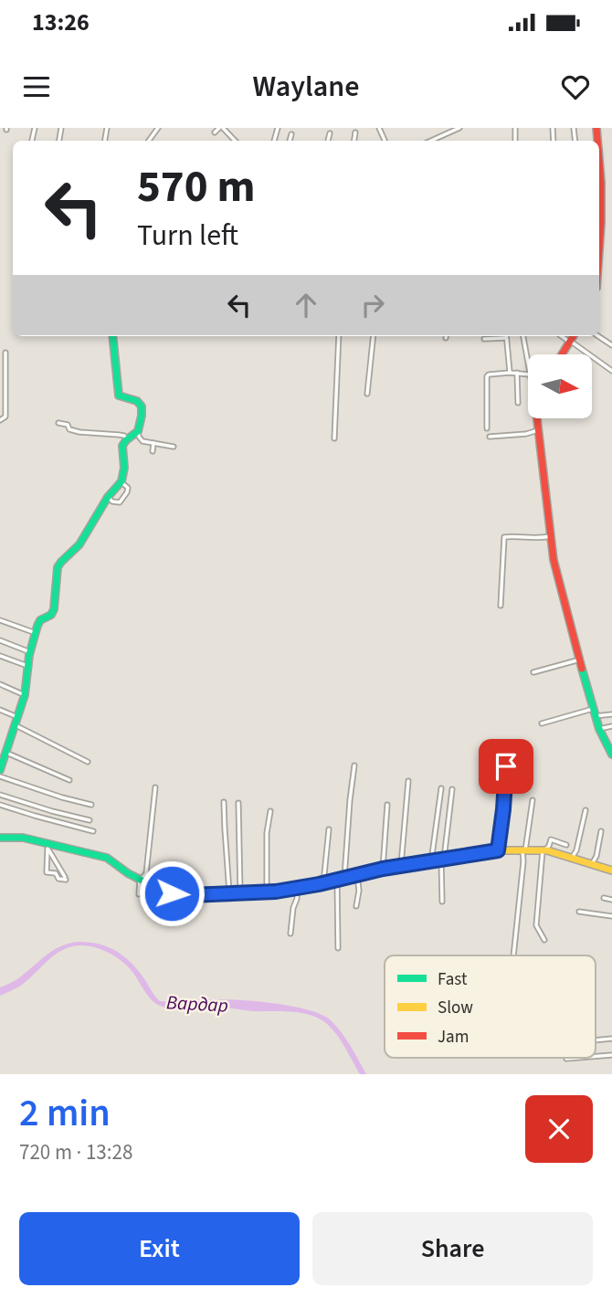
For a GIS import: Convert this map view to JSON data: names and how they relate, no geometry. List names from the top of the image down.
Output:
{
  "water": ["Вардар"],
  "legend": ["Fast", "Slow", "Jam"],
  "north": "right",
  "page": {
    "status": "13:26",
    "header": "Waylane",
    "turn": ["570 m", "Turn left"],
    "heading": ["2 min", "720 m · 13:28"],
    "buttons": ["Exit", "Share"]
  }
}
